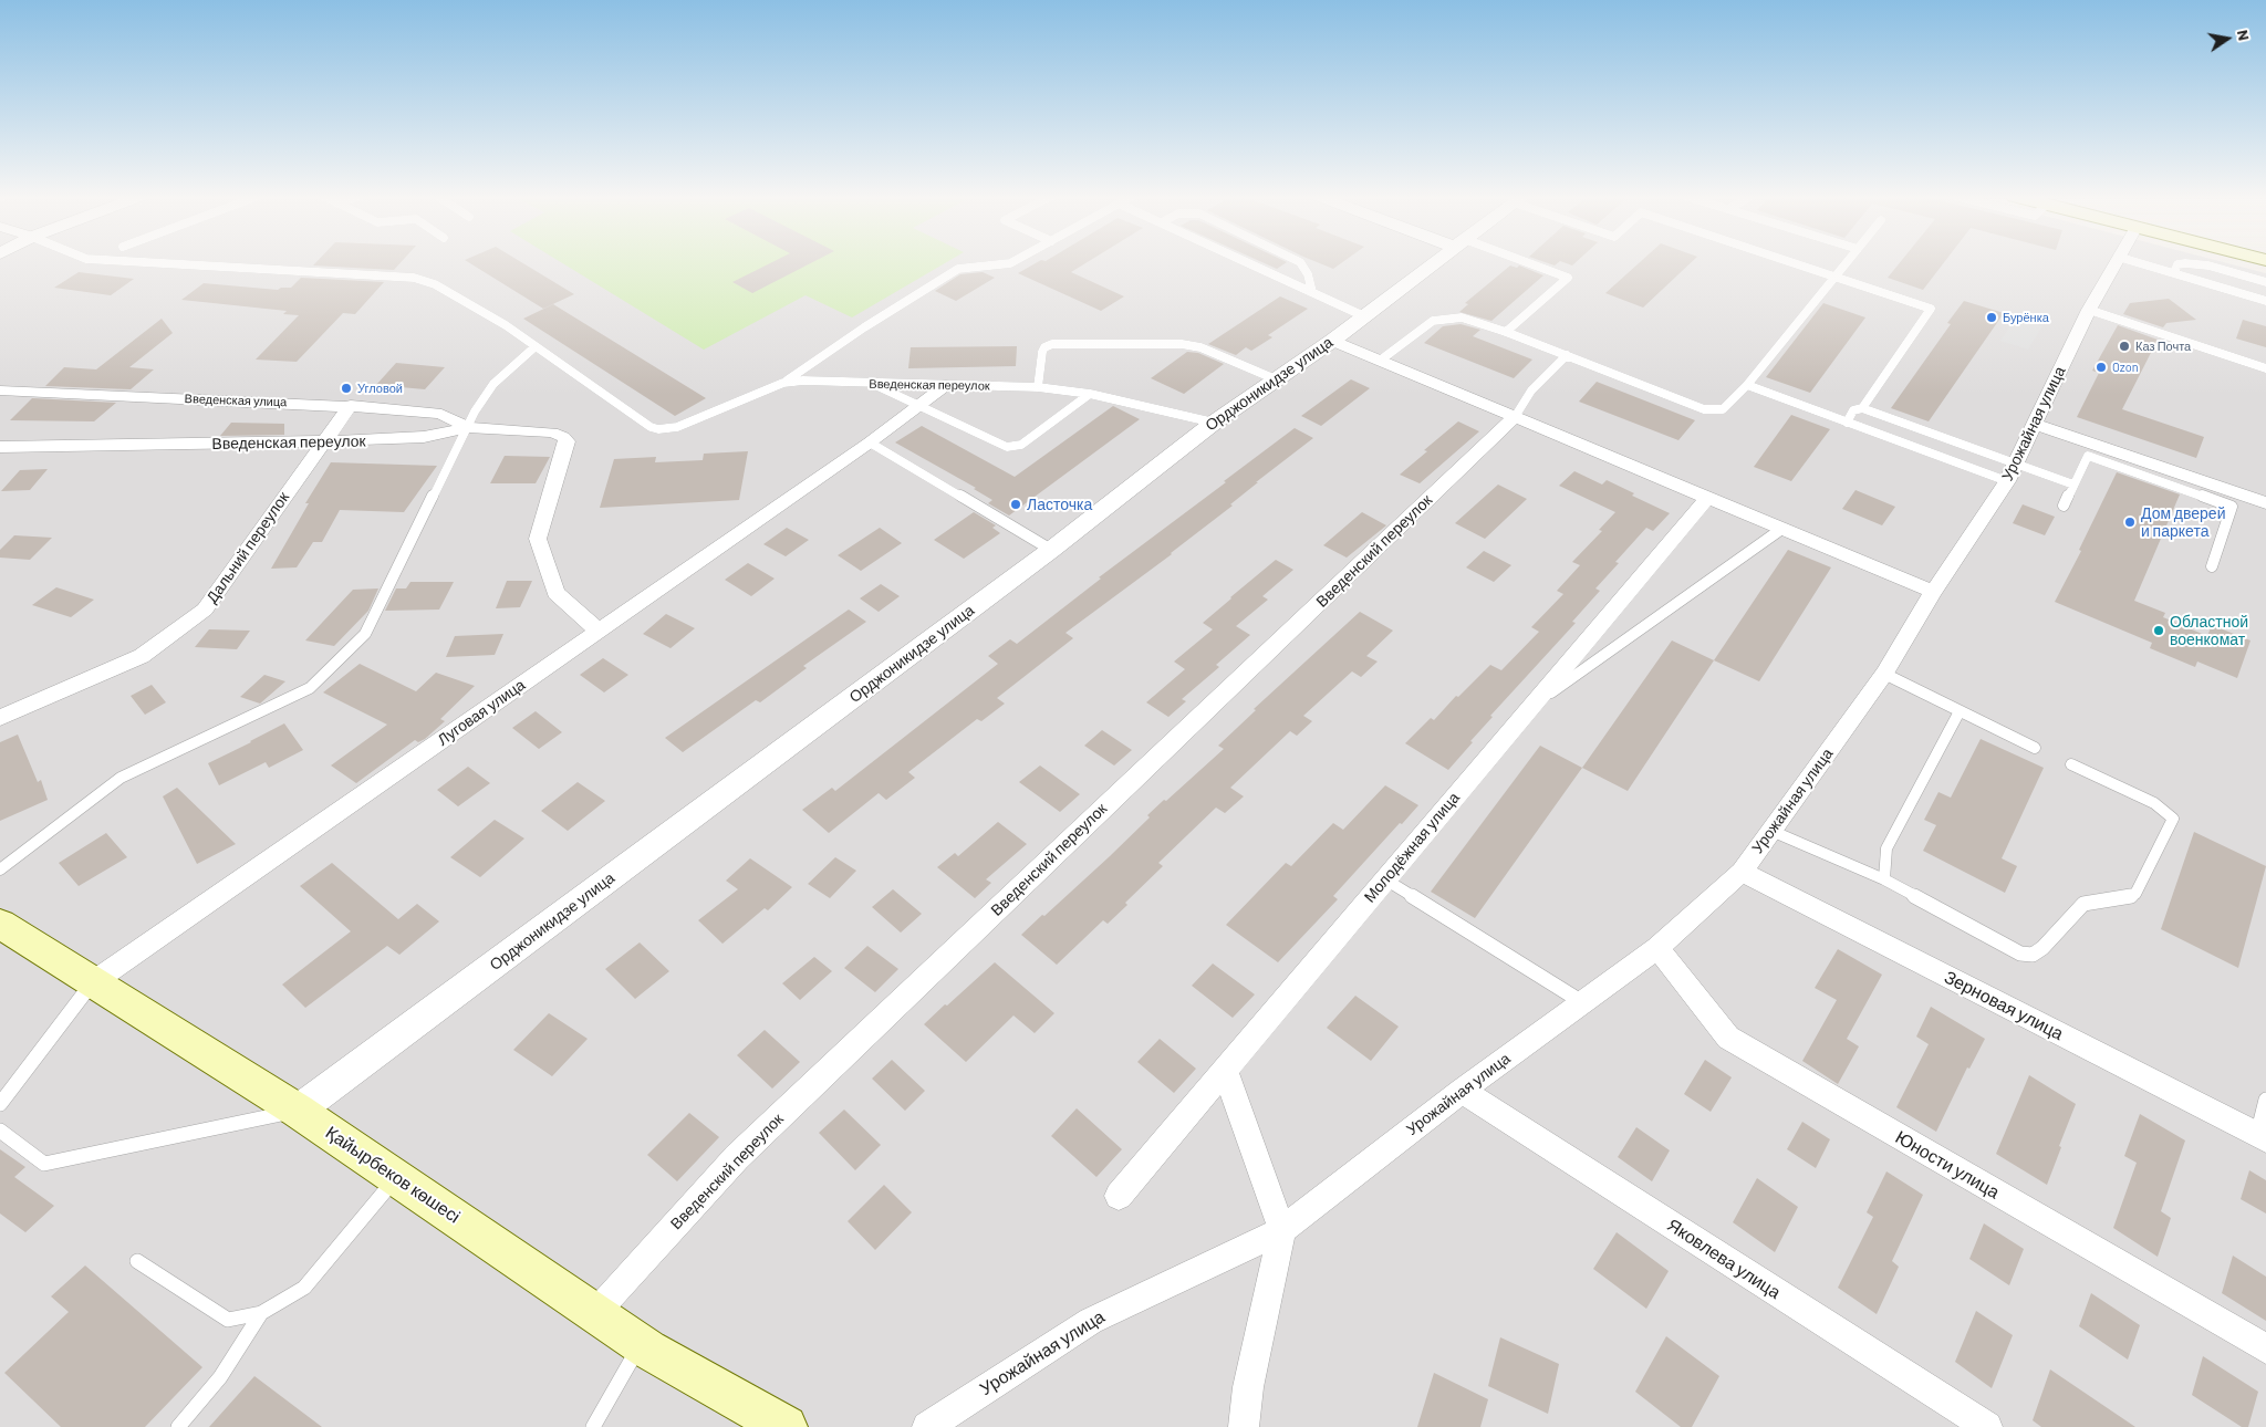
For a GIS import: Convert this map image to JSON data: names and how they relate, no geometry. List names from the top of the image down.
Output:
{
  "streets": {
    "main road": ["Қайырбеков көшесі"],
    "street": [
      "Орджоникидзе улица",
      "Введенская переулок",
      "Введенская улица",
      "Урожайная улица",
      "Дальний переулок",
      "Введенский переулок",
      "Луговая улица",
      "Молодёжная улица",
      "Зерновая улица",
      "Юности улица",
      "Яковлева улица"
    ]
  },
  "crossings": [
    ["Орджоникидзе улица", "Введенская переулок"],
    ["Орджоникидзе улица", "Қайырбеков көшесі"],
    ["Введенская переулок", "Введенская улица"],
    ["Введенская переулок", "Дальний переулок"],
    ["Введенская переулок", "Луговая улица"],
    ["Введенская улица", "Дальний переулок"],
    ["Урожайная улица", "Зерновая улица"],
    ["Урожайная улица", "Юности улица"],
    ["Урожайная улица", "Яковлева улица"],
    ["Введенский переулок", "Қайырбеков көшесі"],
    ["Луговая улица", "Қайырбеков көшесі"]
  ],
  "places": [
    "Бурёнка",
    "Каз Почта",
    "Ozon",
    "Угловой",
    "Ласточка",
    "Дом дверей и паркета",
    "Областной военкомат"
  ],
  "north": "right"
}
